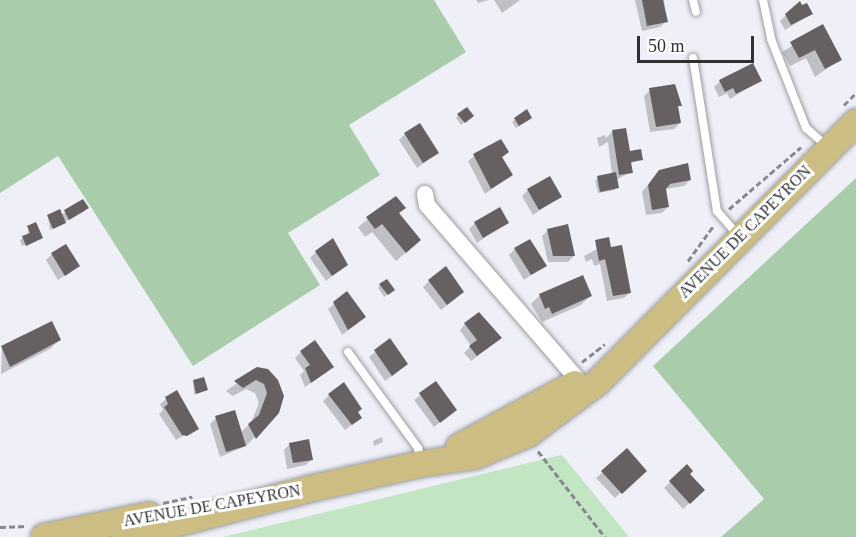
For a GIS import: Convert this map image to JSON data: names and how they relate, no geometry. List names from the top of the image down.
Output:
{
  "streets": {
    "main road": ["AVENUE DE CAPEYRON"]
  },
  "scale_bar": "50 m"
}
